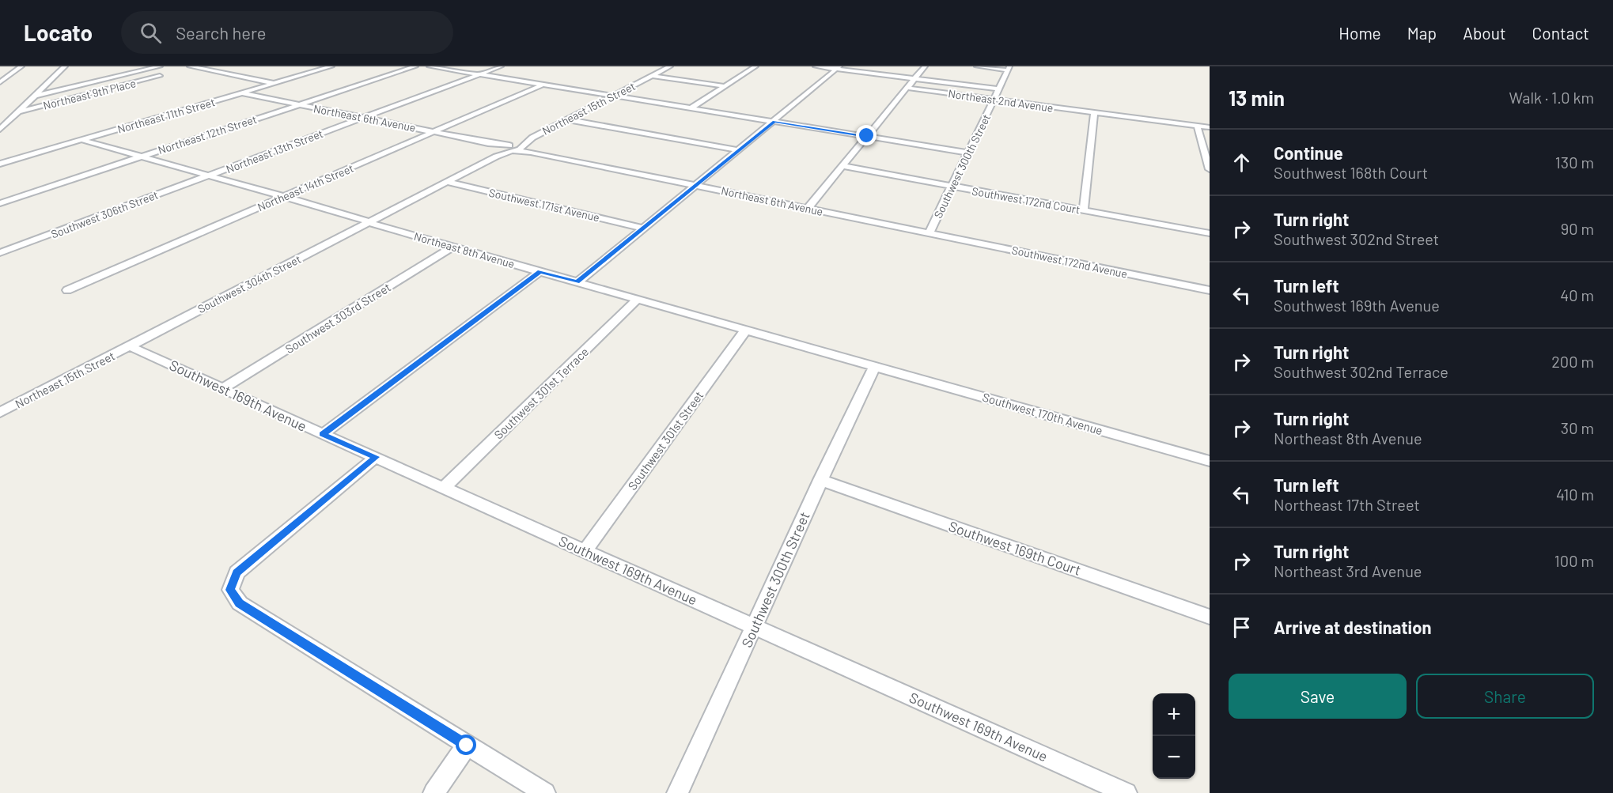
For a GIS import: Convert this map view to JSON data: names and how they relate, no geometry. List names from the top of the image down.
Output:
{
  "streets": {
    "street": [
      "Northeast 9th Place",
      "Northeast 2nd Avenue",
      "Northeast 15th Street",
      "Northeast 11th Street",
      "Northeast 6th Avenue",
      "Northeast 12th Street",
      "Northeast 13th Street",
      "Southwest 300th Street",
      "Northeast 14th Street",
      "Southwest 172nd Court",
      "Southwest 171st Avenue",
      "Southwest 306th Street",
      "Northeast 8th Avenue",
      "Southwest 172nd Avenue",
      "Southwest 304th Street",
      "Southwest 303rd Street",
      "Southwest 301st Terrace",
      "Southwest 169th Avenue",
      "Southwest 170th Avenue",
      "Southwest 301st Street",
      "Southwest 169th Court"
    ]
  },
  "crossings": [
    ["Northeast 2nd Avenue", "Southwest 300th Street"],
    ["Northeast 15th Street", "Northeast 6th Avenue"],
    ["Northeast 15th Street", "Southwest 171st Avenue"],
    ["Northeast 15th Street", "Northeast 8th Avenue"],
    ["Northeast 15th Street", "Southwest 304th Street"],
    ["Northeast 15th Street", "Southwest 169th Avenue"],
    ["Northeast 11th Street", "Northeast 6th Avenue"],
    ["Northeast 11th Street", "Northeast 8th Avenue"],
    ["Northeast 6th Avenue", "Northeast 12th Street"],
    ["Northeast 6th Avenue", "Northeast 13th Street"],
    ["Northeast 6th Avenue", "Southwest 300th Street"],
    ["Northeast 6th Avenue", "Northeast 14th Street"],
    ["Northeast 6th Avenue", "Southwest 172nd Avenue"],
    ["Northeast 12th Street", "Northeast 8th Avenue"],
    ["Northeast 13th Street", "Southwest 306th Street"],
    ["Northeast 13th Street", "Northeast 8th Avenue"],
    ["Southwest 300th Street", "Southwest 172nd Court"],
    ["Southwest 300th Street", "Northeast 8th Avenue"],
    ["Southwest 300th Street", "Southwest 172nd Avenue"],
    ["Southwest 300th Street", "Southwest 169th Avenue"],
    ["Southwest 300th Street", "Southwest 170th Avenue"],
    ["Southwest 300th Street", "Southwest 169th Court"],
    ["Northeast 14th Street", "Northeast 8th Avenue"],
    ["Southwest 306th Street", "Northeast 8th Avenue"],
    ["Northeast 8th Avenue", "Southwest 304th Street"],
    ["Northeast 8th Avenue", "Southwest 303rd Street"],
    ["Northeast 8th Avenue", "Southwest 301st Terrace"],
    ["Northeast 8th Avenue", "Southwest 170th Avenue"],
    ["Northeast 8th Avenue", "Southwest 301st Street"],
    ["Southwest 304th Street", "Southwest 169th Avenue"],
    ["Southwest 303rd Street", "Southwest 169th Avenue"],
    ["Southwest 301st Terrace", "Southwest 169th Avenue"],
    ["Southwest 169th Avenue", "Southwest 301st Street"]
  ],
  "page": {
    "header": "Locato",
    "search": "Search here",
    "nav": [
      "Home",
      "Map",
      "About",
      "Contact"
    ],
    "heading": ["13 min", "Walk · 1.0 km"],
    "list": [
      ["Continue", "Southwest 168th Court", "130 m"],
      ["Turn right", "Southwest 302nd Street", "90 m"],
      ["Turn left", "Southwest 169th Avenue", "40 m"],
      ["Turn right", "Southwest 302nd Terrace", "200 m"],
      ["Turn right", "Northeast 8th Avenue", "30 m"],
      ["Turn left", "Northeast 17th Street", "410 m"],
      ["Turn right", "Northeast 3rd Avenue", "100 m"],
      "Arrive at destination"
    ],
    "buttons": ["Save", "Share"],
    "map_buttons": ["+", "−"]
  }
}
